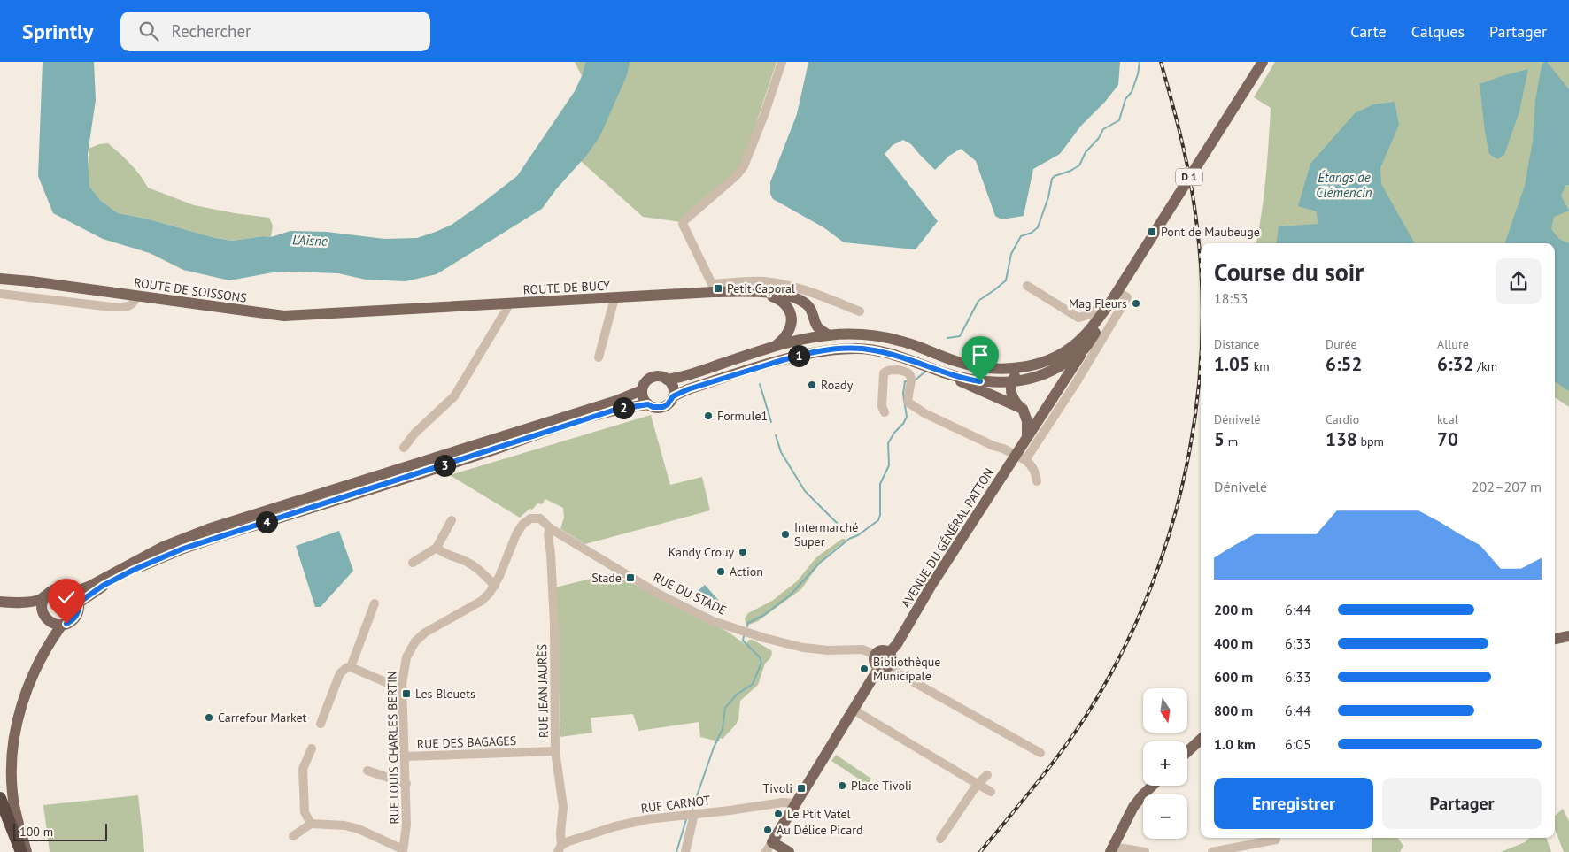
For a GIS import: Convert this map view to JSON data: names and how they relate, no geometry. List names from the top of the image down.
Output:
{
  "streets": {
    "main road": [
      "D 1",
      "ROUTE DE BUCY",
      "ROUTE DE SOISSONS",
      "AVENUE DU GÉNÉRAL PATTON"
    ],
    "street": [
      "RUE DU STADE",
      "RUE JEAN JAURÈS",
      "RUE DES BAGAGES",
      "RUE LOUIS CHARLES BERTIN",
      "RUE CARNOT"
    ]
  },
  "crossings": [
    ["D 1", "ROUTE DE BUCY"],
    ["D 1", "AVENUE DU GÉNÉRAL PATTON"],
    ["ROUTE DE BUCY", "ROUTE DE SOISSONS"],
    ["AVENUE DU GÉNÉRAL PATTON", "RUE DU STADE"],
    ["RUE DU STADE", "RUE JEAN JAURÈS"],
    ["RUE DU STADE", "RUE LOUIS CHARLES BERTIN"],
    ["RUE JEAN JAURÈS", "RUE DES BAGAGES"],
    ["RUE JEAN JAURÈS", "RUE CARNOT"],
    ["RUE DES BAGAGES", "RUE LOUIS CHARLES BERTIN"]
  ],
  "water": ["Étangs de Clémencin", "L'Aisne"],
  "places": {
    "transit": [
      "Pont de Maubeuge",
      "Petit Caporal",
      "Stade",
      "Les Bleuets",
      "Tivoli"
    ],
    "other": [
      "Mag Fleurs",
      "Roady",
      "Formule1",
      "Intermarché Super",
      "Kandy Crouy",
      "Action",
      "Bibliothèque Municipale",
      "Carrefour Market",
      "Place Tivoli",
      "Le Ptit Vatel",
      "Au Délice Picard"
    ]
  },
  "scale_bar": "100 m",
  "north": "bottom",
  "page": {
    "header": "Sprintly",
    "search": "Rechercher",
    "nav": ["Carte", "Calques", "Partager"],
    "heading": ["Course du soir", "18:53"],
    "stats": [
      ["Distance", "1.05 km"],
      ["Durée", "6:52"],
      ["Allure", "6:32 /km"],
      ["Dénivelé", "5 m"],
      ["Cardio", "138 bpm"],
      ["kcal", "70"]
    ],
    "pins": [
      "1",
      "2",
      "3",
      "4"
    ],
    "chart": ["Dénivelé", "202–207 m"],
    "list": [
      {
        "name": "200 m",
        "note": "6:44"
      },
      {
        "name": "400 m",
        "note": "6:33"
      },
      {
        "name": "600 m",
        "note": "6:33"
      },
      {
        "name": "800 m",
        "note": "6:44"
      },
      {
        "name": "1.0 km",
        "note": "6:05"
      }
    ],
    "map_buttons": ["+", "−"],
    "buttons": ["Enregistrer", "Partager"],
    "scale": "100 m"
  }
}
